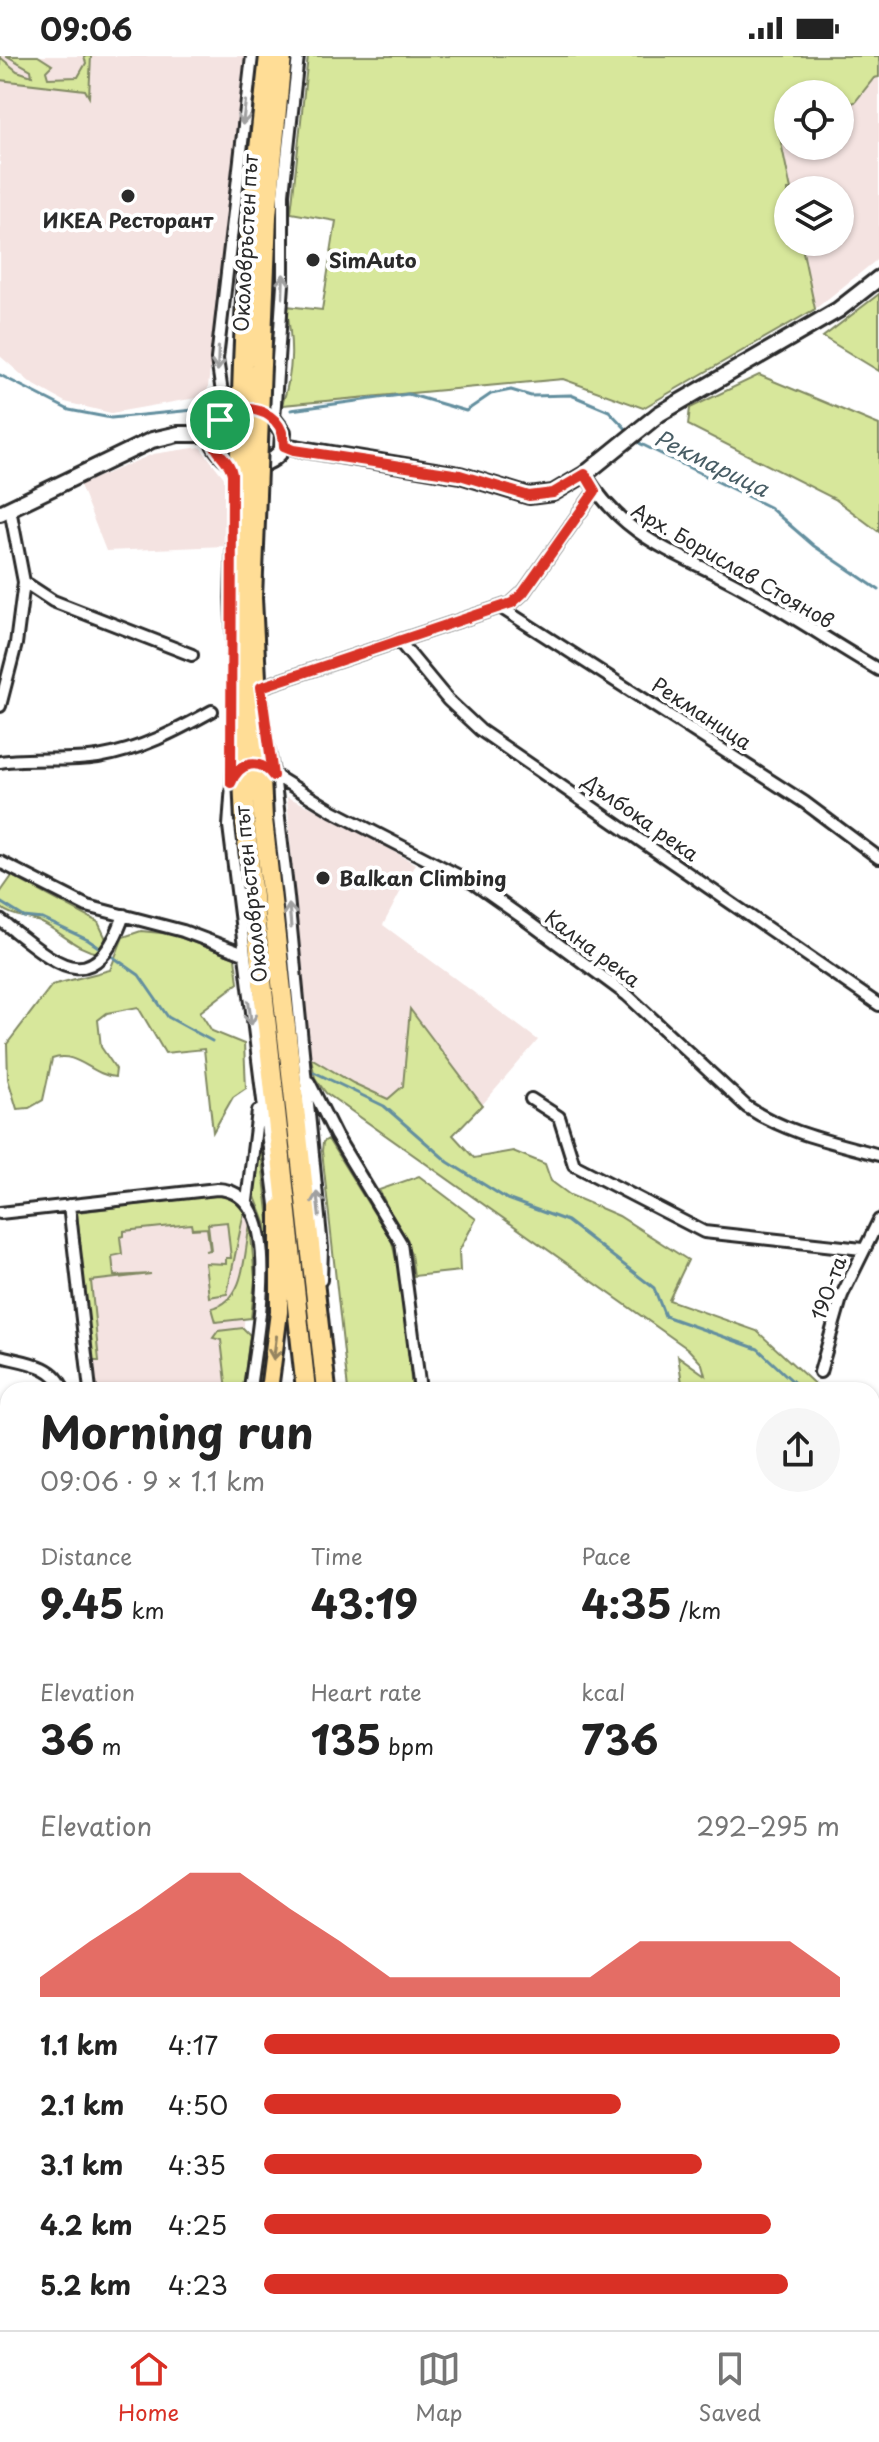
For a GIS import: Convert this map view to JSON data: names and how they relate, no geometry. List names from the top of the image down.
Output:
{
  "streets": {
    "highway": ["Околовръстен път"],
    "street": [
      "Арх. Борислав Стоянов",
      "Рекманица",
      "Дълбока река",
      "Кална река",
      "190-та"
    ]
  },
  "water": ["Рекмарица"],
  "places": ["ИКЕА Ресторант", "SimAuto", "Balkan Climbing"],
  "page": {
    "status": "09:06",
    "heading": ["Morning run", "09:06 · 9 × 1.1 km"],
    "stats": [
      ["Distance", "9.45 km"],
      ["Time", "43:19"],
      ["Pace", "4:35 /km"],
      ["Elevation", "36 m"],
      ["Heart rate", "135 bpm"],
      ["kcal", "736"]
    ],
    "chart": ["Elevation", "292–295 m"],
    "list": [
      {
        "name": "1.1 km",
        "note": "4:17"
      },
      {
        "name": "2.1 km",
        "note": "4:50"
      },
      {
        "name": "3.1 km",
        "note": "4:35"
      },
      {
        "name": "4.2 km",
        "note": "4:25"
      },
      {
        "name": "5.2 km",
        "note": "4:23"
      }
    ],
    "tabs": ["Home", "Map", "Saved"]
  }
}
